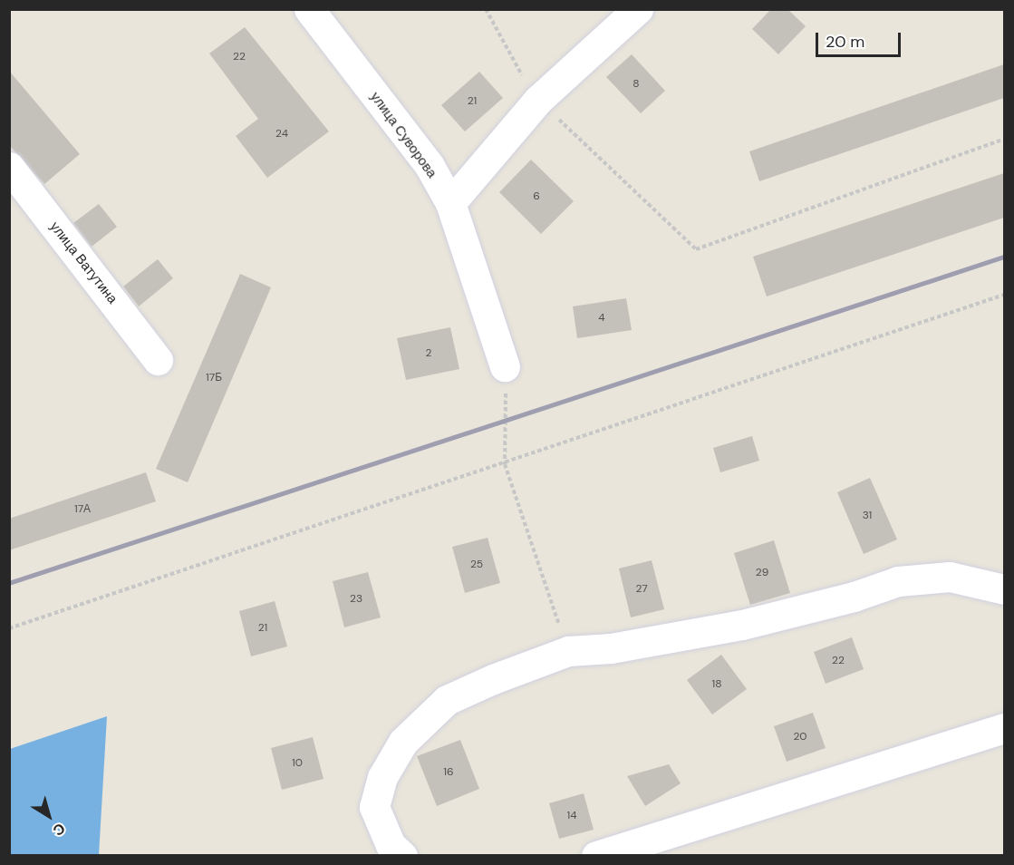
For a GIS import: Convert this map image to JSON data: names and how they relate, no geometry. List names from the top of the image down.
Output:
{
  "streets": {
    "street": ["улица Суворова", "улица Ватутина"]
  },
  "house_numbers": [
    "22",
    "8",
    "21",
    "24",
    "6",
    "4",
    "2",
    "17Б",
    "17А",
    "31",
    "25",
    "29",
    "27",
    "23",
    "21",
    "22",
    "18",
    "20",
    "10",
    "16",
    "14"
  ],
  "scale_bar": "20 m",
  "north": "bottom right"
}
